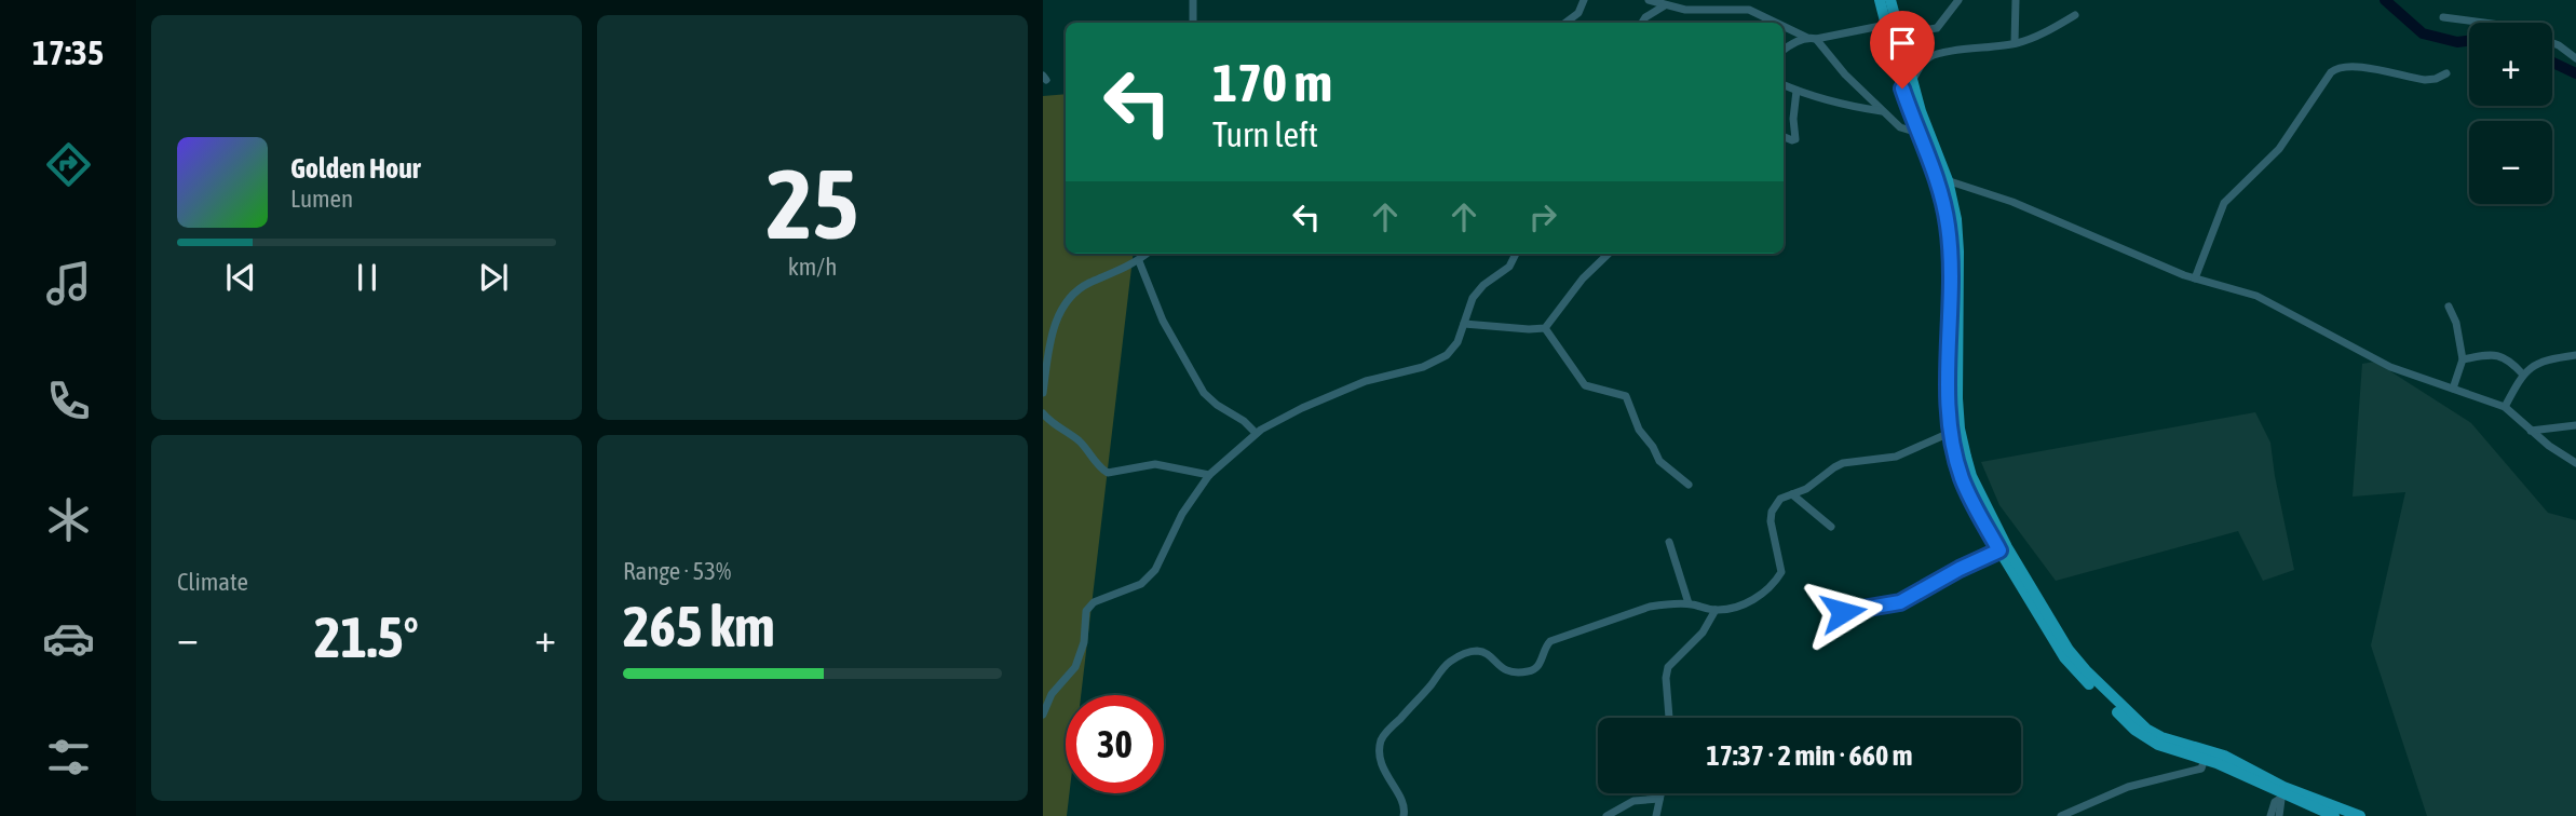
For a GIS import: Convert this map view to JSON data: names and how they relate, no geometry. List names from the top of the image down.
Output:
{
  "page": {
    "tabs": "17:35",
    "tile": [
      ["25", "km/h"],
      "Climate",
      ["Range · 53%", "265 km"]
    ],
    "map_buttons": ["+", "−"],
    "turn": ["170 m", "Turn left"],
    "song": ["Golden Hour", "Lumen"],
    "heat": ["−", "21.5°", "+"],
    "limit": "30",
    "trip": "17:37 · 2 min · 660 m"
  }
}
